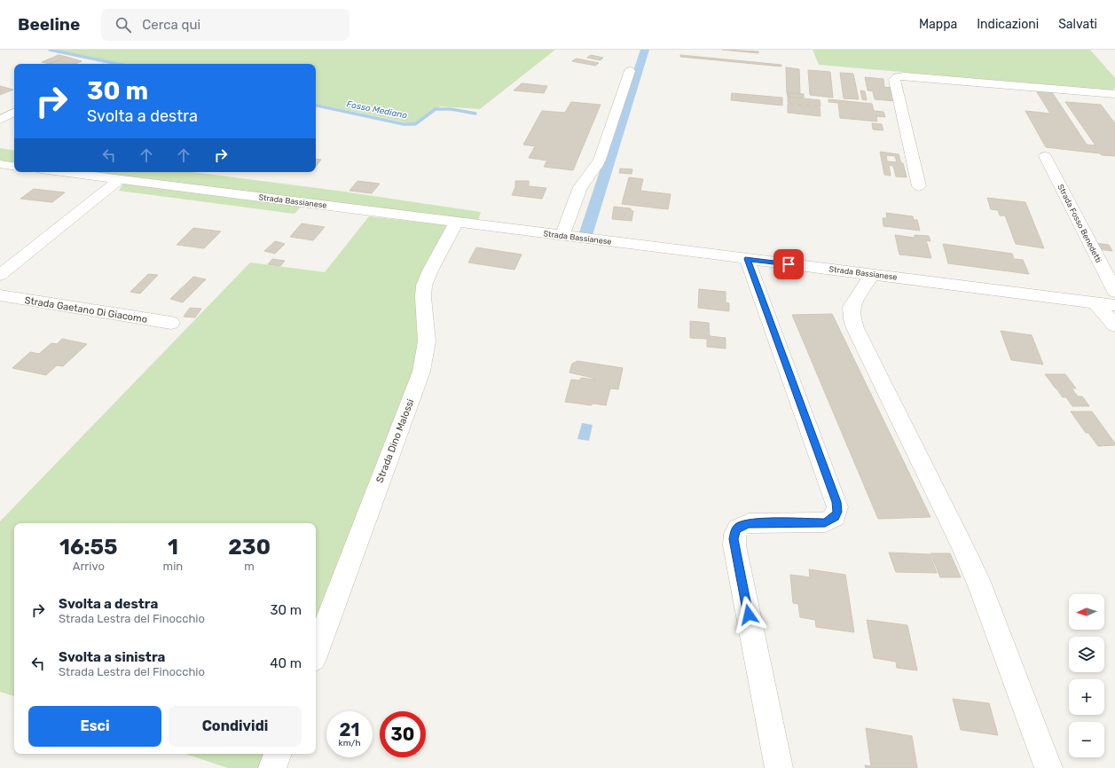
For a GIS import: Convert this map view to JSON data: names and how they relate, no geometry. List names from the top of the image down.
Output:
{
  "streets": {
    "street": [
      "Strada Bassianese",
      "Strada Fosso Benedetti",
      "Strada Gaetano Di Giacomo",
      "Strada Dino Malossi"
    ]
  },
  "crossings": [
    ["Strada Bassianese", "Strada Dino Malossi"]
  ],
  "water": ["Fosso Mediano"],
  "north": "left",
  "page": {
    "header": "Beeline",
    "search": "Cerca qui",
    "nav": ["Mappa", "Indicazioni", "Salvati"],
    "turn": ["30 m", "Svolta a destra"],
    "eta": [
      "16:55",
      "Arrivo",
      "1",
      "min",
      "230",
      "m"
    ],
    "list": [
      {
        "name": "Svolta a destra",
        "note": "Strada Lestra del Finocchio",
        "value": "30 m"
      },
      {
        "name": "Svolta a sinistra",
        "note": "Strada Lestra del Finocchio",
        "value": "40 m"
      }
    ],
    "map_buttons": ["+", "−"],
    "buttons": ["Esci", "Condividi"],
    "speed": "21 km/h",
    "limit": "30"
  }
}
